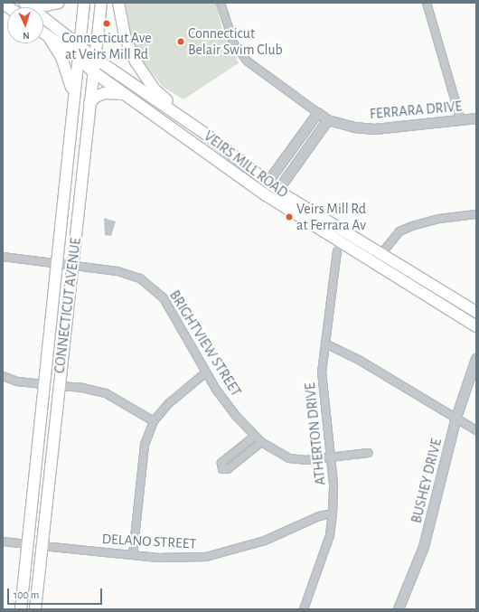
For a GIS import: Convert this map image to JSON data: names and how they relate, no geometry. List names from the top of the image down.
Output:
{
  "streets": {
    "main road": ["VEIRS MILL ROAD", "CONNECTICUT AVENUE"],
    "street": [
      "FERRARA DRIVE",
      "BRIGHTVIEW STREET",
      "ATHERTON DRIVE",
      "BUSHEY DRIVE",
      "DELANO STREET"
    ]
  },
  "crossings": [
    ["VEIRS MILL ROAD", "CONNECTICUT AVENUE"],
    ["CONNECTICUT AVENUE", "BRIGHTVIEW STREET"],
    ["CONNECTICUT AVENUE", "DELANO STREET"],
    ["BRIGHTVIEW STREET", "ATHERTON DRIVE"],
    ["ATHERTON DRIVE", "DELANO STREET"]
  ],
  "places": ["Connecticut Ave at Veirs Mill Rd", "Connecticut Belair Swim Club", "Veirs Mill Rd at Ferrara Av"],
  "scale_bar": "100 m",
  "north": "bottom"
}
